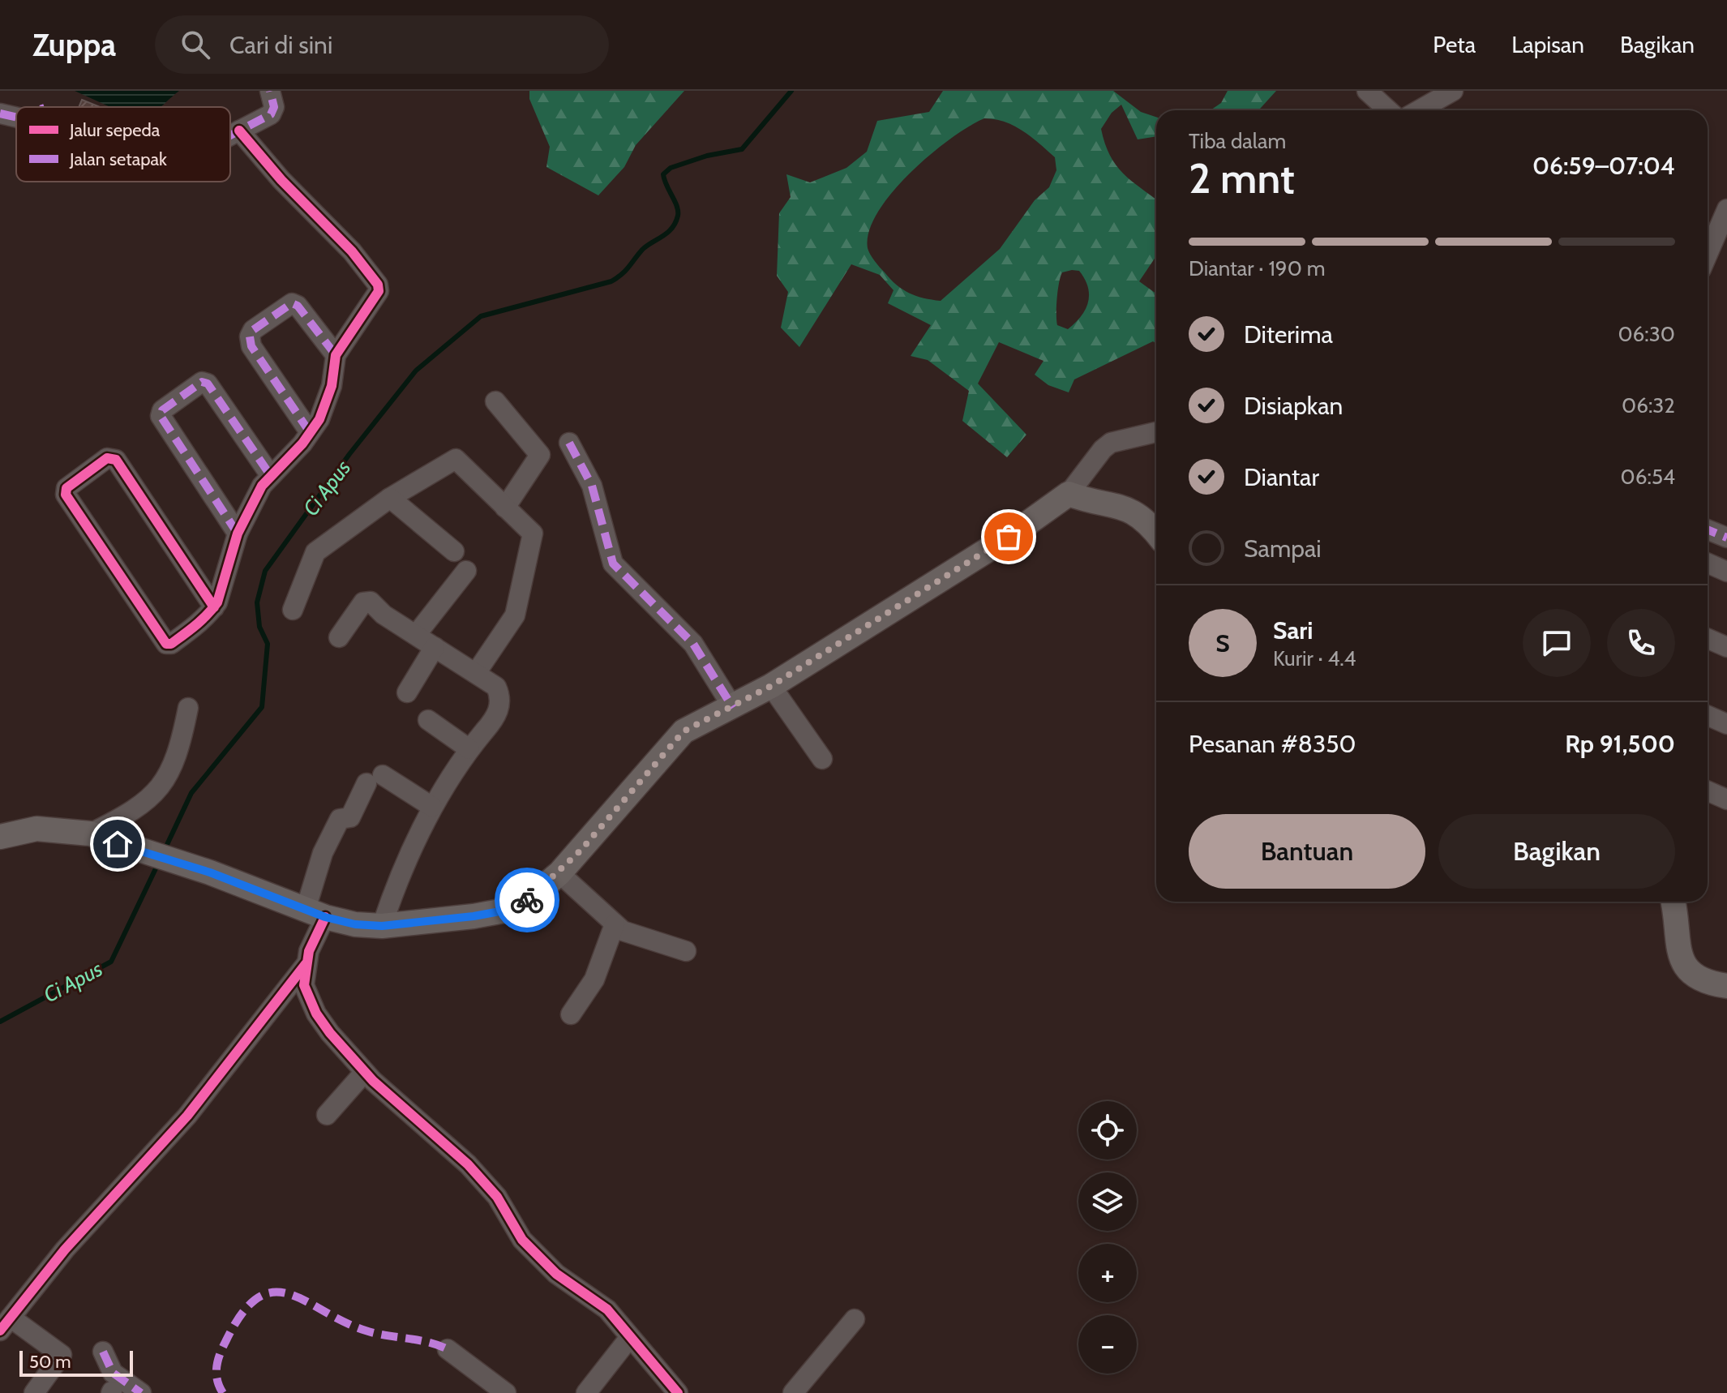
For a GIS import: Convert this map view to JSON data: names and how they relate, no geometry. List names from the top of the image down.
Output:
{
  "water": ["Ci Apus"],
  "legend": ["Jalur sepeda", "Jalan setapak"],
  "scale_bar": "50 m",
  "page": {
    "header": "Zuppa",
    "search": "Cari di sini",
    "nav": ["Peta", "Lapisan", "Bagikan"],
    "heading": ["2 mnt", "Tiba dalam", "06:59–07:04"],
    "panel": [
      "Sari",
      "Kurir · 4.4",
      "Pesanan #8350",
      "Rp 91,500"
    ],
    "bar": "Diantar · 190 m",
    "list": [
      ["Diterima", "06:30"],
      ["Disiapkan", "06:32"],
      ["Diantar", "06:54"],
      "Sampai"
    ],
    "round": "S",
    "buttons": ["Bantuan", "Bagikan"],
    "map_buttons": ["+", "−"],
    "scale": "50 m"
  }
}
